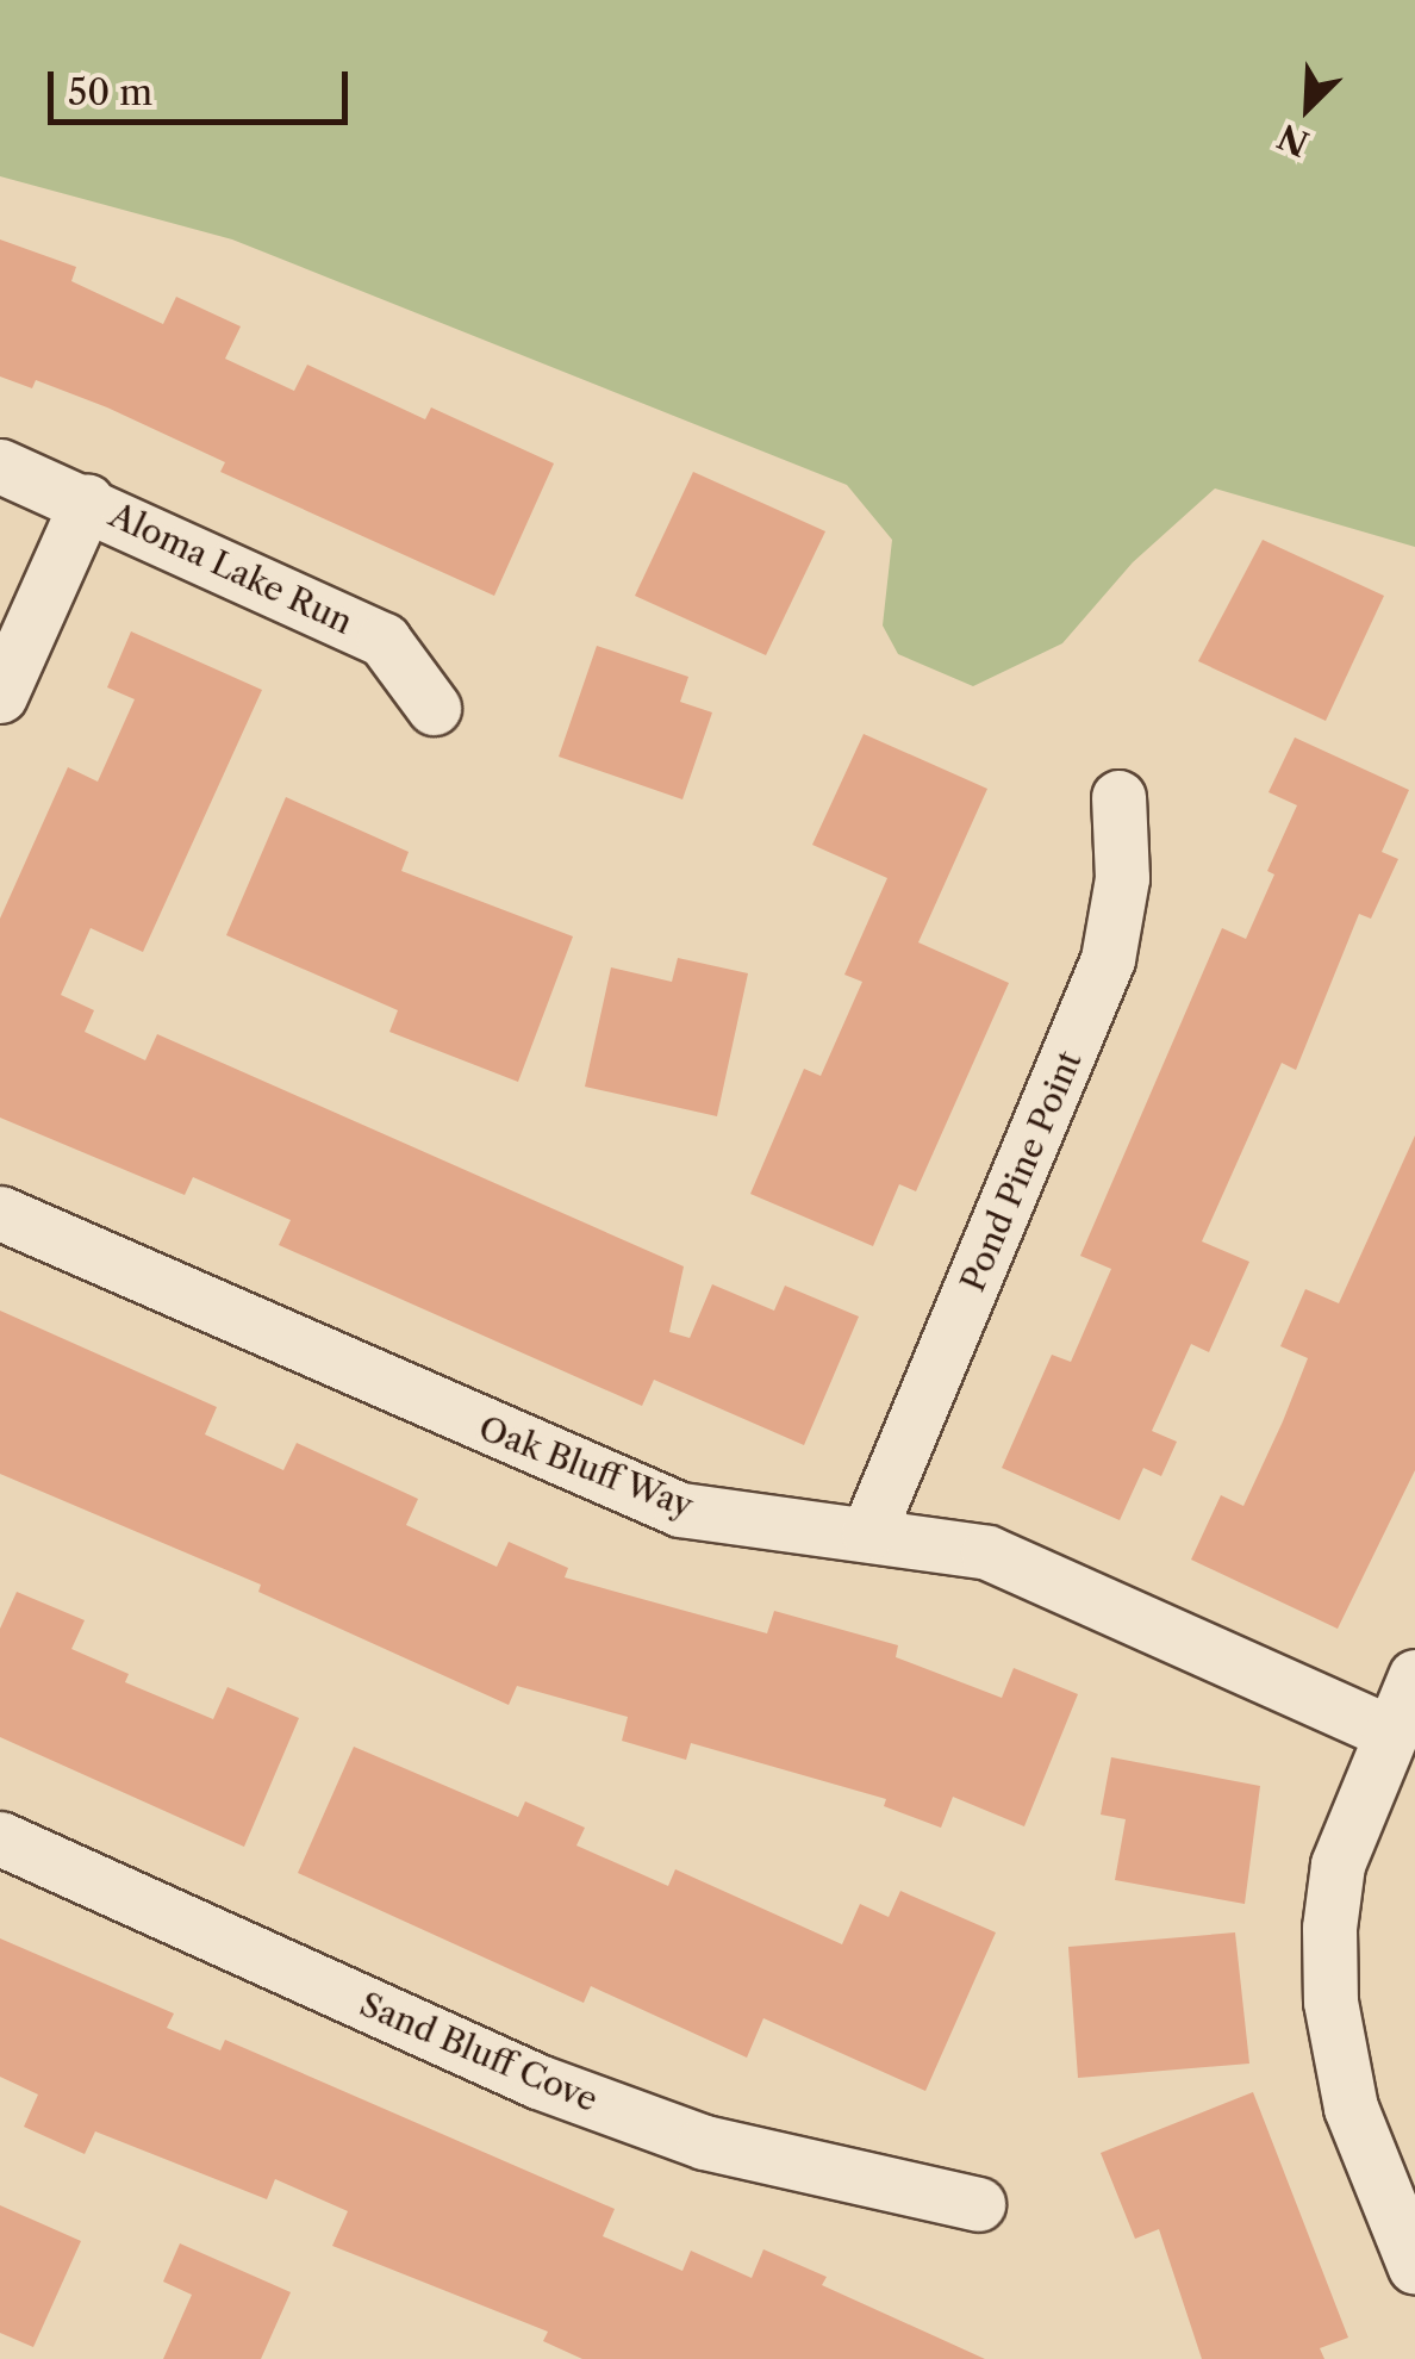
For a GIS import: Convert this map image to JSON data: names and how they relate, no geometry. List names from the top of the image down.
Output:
{
  "streets": {
    "street": [
      "Aloma Lake Run",
      "Pond Pine Point",
      "Oak Bluff Way",
      "Sand Bluff Cove"
    ]
  },
  "crossings": [
    ["Pond Pine Point", "Oak Bluff Way"]
  ],
  "scale_bar": "50 m",
  "north": "bottom left"
}
